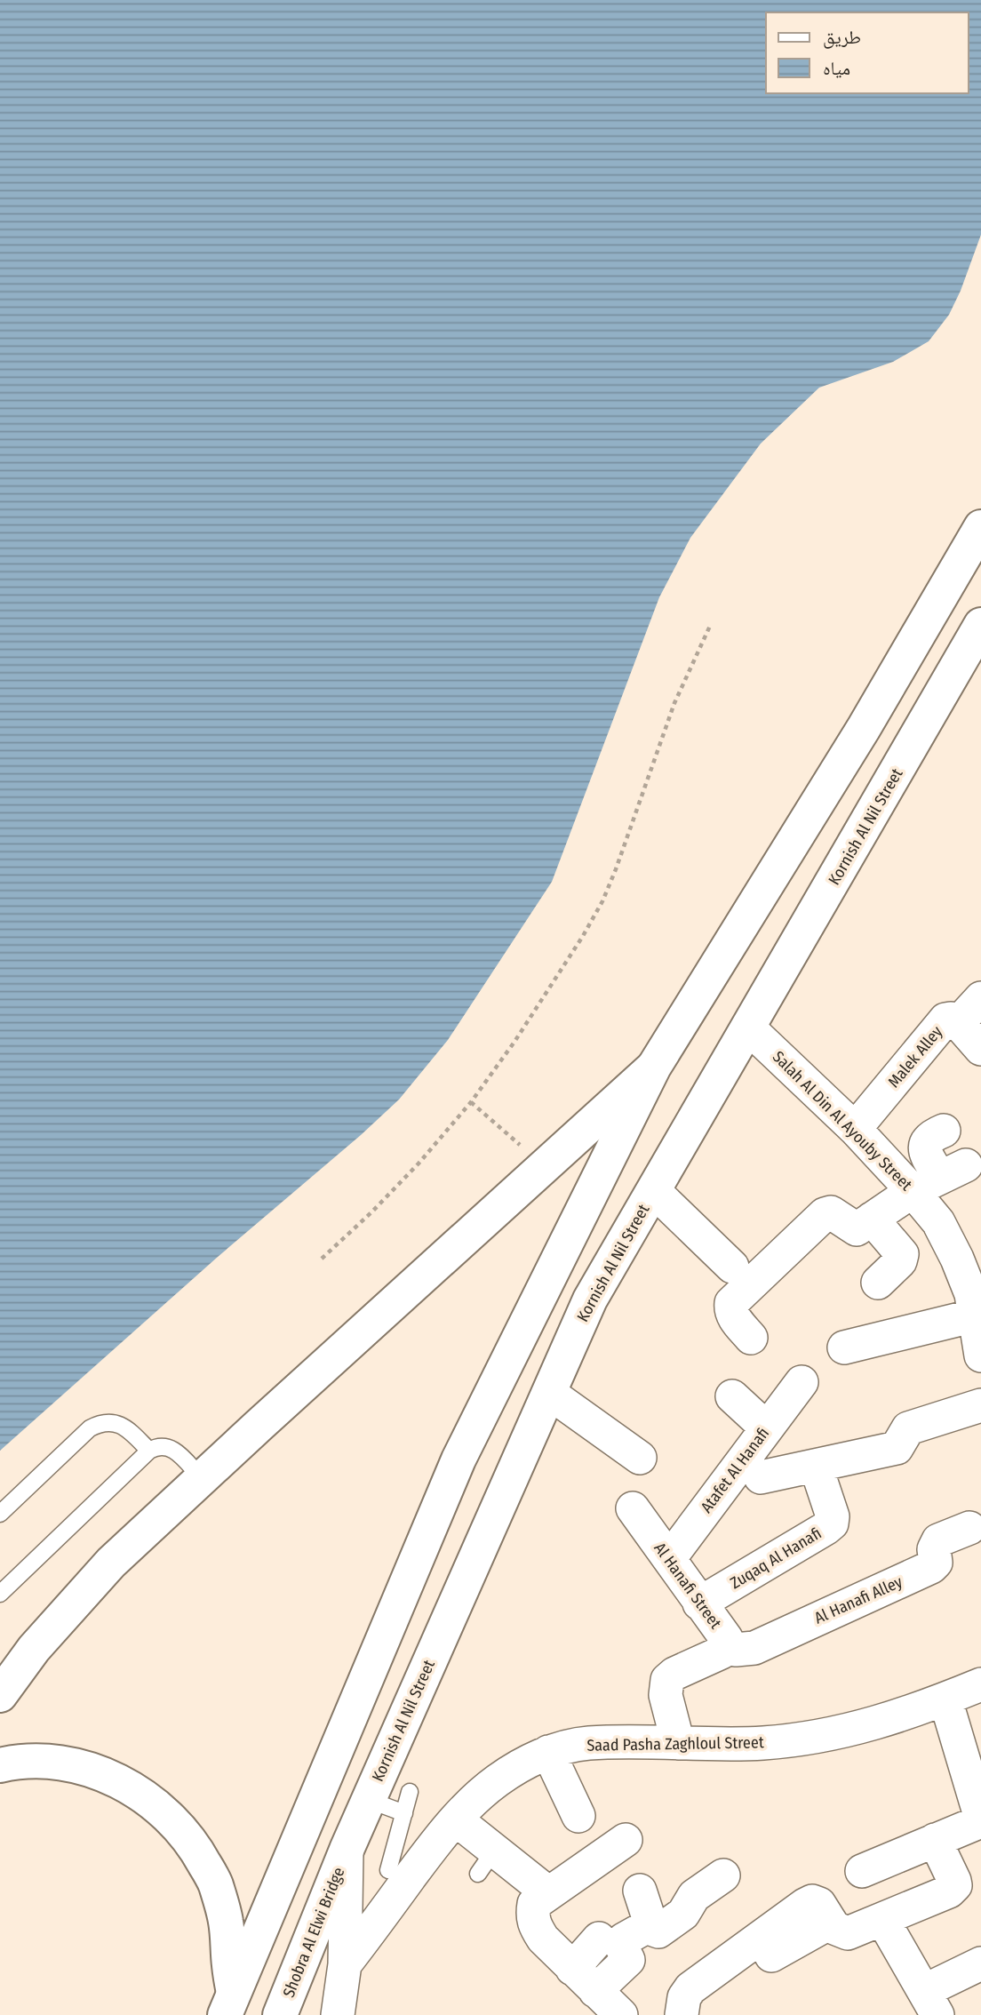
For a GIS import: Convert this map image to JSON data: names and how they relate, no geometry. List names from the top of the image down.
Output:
{
  "streets": {
    "main road": ["Kornish Al Nil Street", "Shobra Al Elwi Bridge"],
    "street": [
      "Malek Alley",
      "Salah Al Din Al Ayouby Street",
      "Atafet Al Hanafi",
      "Zuqaq Al Hanafi",
      "Al Hanafi Street",
      "Al Hanafi Alley",
      "Saad Pasha Zaghloul Street"
    ]
  },
  "crossings": [
    ["Kornish Al Nil Street", "Salah Al Din Al Ayouby Street"],
    ["Kornish Al Nil Street", "Saad Pasha Zaghloul Street"],
    ["Kornish Al Nil Street", "Shobra Al Elwi Bridge"],
    ["Malek Alley", "Salah Al Din Al Ayouby Street"],
    ["Atafet Al Hanafi", "Al Hanafi Street"],
    ["Zuqaq Al Hanafi", "Al Hanafi Street"],
    ["Al Hanafi Street", "Al Hanafi Alley"],
    ["Al Hanafi Street", "Saad Pasha Zaghloul Street"]
  ],
  "legend": ["طريق", "مياه"]
}
